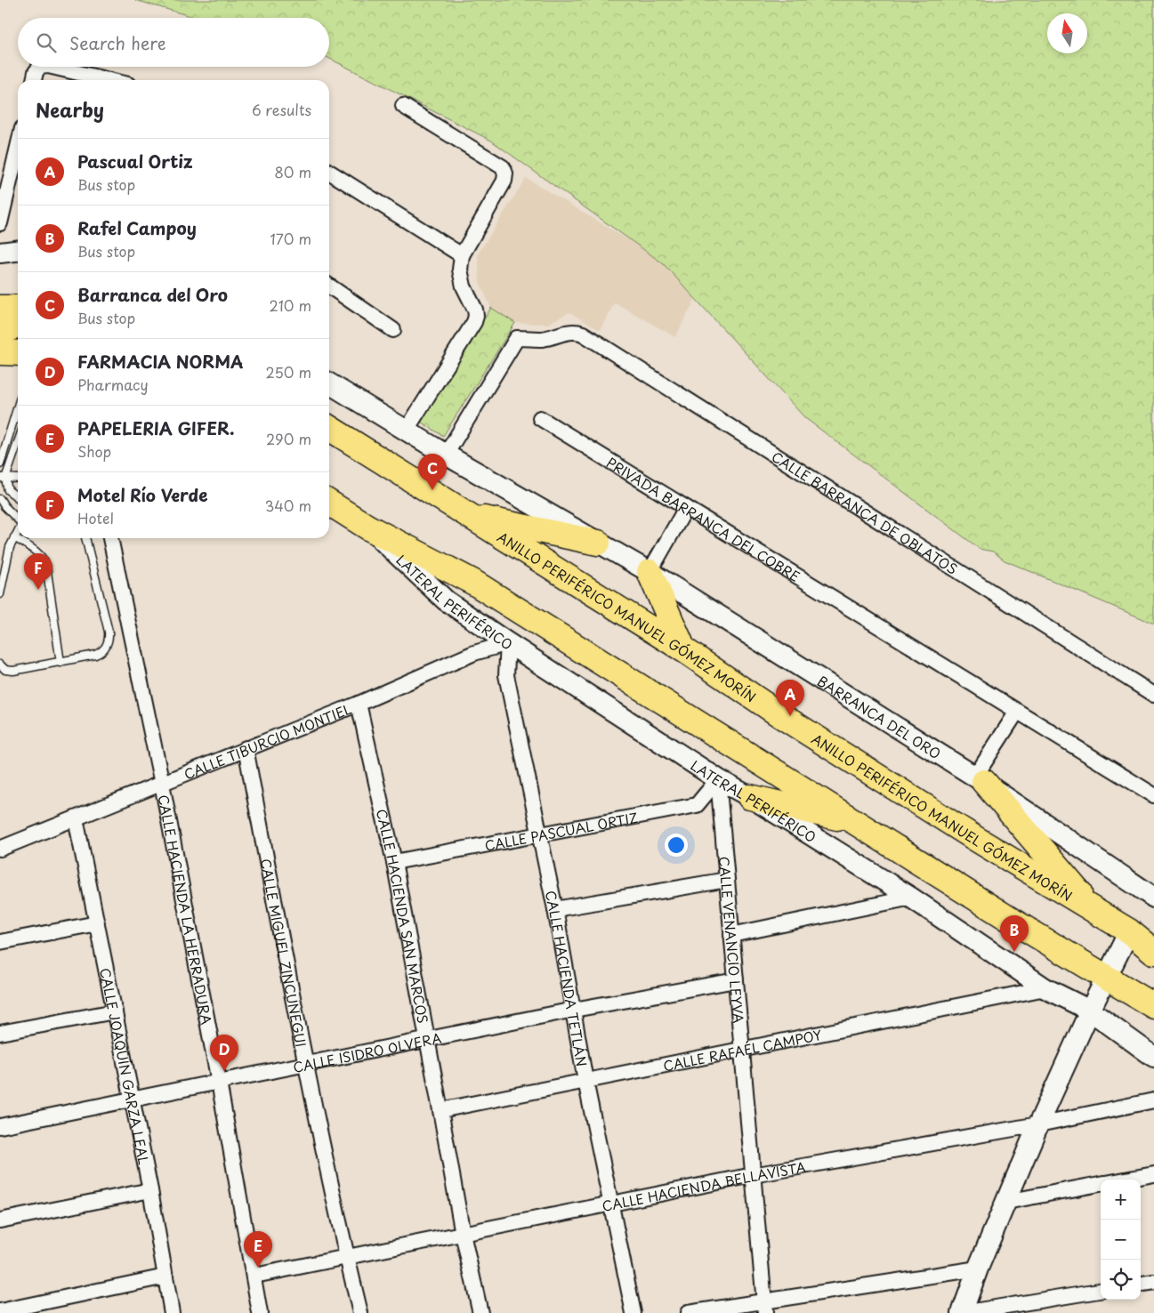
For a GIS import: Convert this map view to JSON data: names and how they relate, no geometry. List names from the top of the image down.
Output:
{
  "streets": {
    "highway": ["ANILLO PERIFÉRICO MANUEL GÓMEZ MORÍN"],
    "street": [
      "CALLE BARRANCA DE OBLATOS",
      "PRIVADA BARRANCA DEL COBRE",
      "LATERAL PERIFÉRICO",
      "BARRANCA DEL ORO",
      "CALLE TIBURCIO MONTIEL",
      "CALLE PASCUAL ORTIZ",
      "CALLE HACIENDA LA HERRADURA",
      "CALLE HACIENDA SAN MARCOS",
      "CALLE VENANCIO LEYVA",
      "CALLE MIGUEL ZINCUNEGUI",
      "CALLE HACIENDA TETLÁN",
      "CALLE RAFAÉL CAMPOY",
      "CALLE ISIDRO OLVERA",
      "CALLE JOAQUÍN GARZA LEAL",
      "CALLE HACIENDA BELLAVISTA"
    ]
  },
  "crossings": [
    ["CALLE BARRANCA DE OBLATOS", "BARRANCA DEL ORO"],
    ["LATERAL PERIFÉRICO", "CALLE TIBURCIO MONTIEL"],
    ["LATERAL PERIFÉRICO", "CALLE PASCUAL ORTIZ"],
    ["LATERAL PERIFÉRICO", "CALLE VENANCIO LEYVA"],
    ["LATERAL PERIFÉRICO", "CALLE HACIENDA TETLÁN"],
    ["LATERAL PERIFÉRICO", "CALLE RAFAÉL CAMPOY"],
    ["CALLE TIBURCIO MONTIEL", "CALLE HACIENDA LA HERRADURA"],
    ["CALLE TIBURCIO MONTIEL", "CALLE HACIENDA SAN MARCOS"],
    ["CALLE TIBURCIO MONTIEL", "CALLE MIGUEL ZINCUNEGUI"],
    ["CALLE TIBURCIO MONTIEL", "CALLE HACIENDA TETLÁN"],
    ["CALLE TIBURCIO MONTIEL", "CALLE JOAQUÍN GARZA LEAL"],
    ["CALLE PASCUAL ORTIZ", "CALLE HACIENDA SAN MARCOS"],
    ["CALLE PASCUAL ORTIZ", "CALLE VENANCIO LEYVA"],
    ["CALLE PASCUAL ORTIZ", "CALLE HACIENDA TETLÁN"],
    ["CALLE HACIENDA LA HERRADURA", "CALLE ISIDRO OLVERA"],
    ["CALLE HACIENDA LA HERRADURA", "CALLE HACIENDA BELLAVISTA"],
    ["CALLE HACIENDA SAN MARCOS", "CALLE RAFAÉL CAMPOY"],
    ["CALLE HACIENDA SAN MARCOS", "CALLE ISIDRO OLVERA"],
    ["CALLE HACIENDA SAN MARCOS", "CALLE HACIENDA BELLAVISTA"],
    ["CALLE VENANCIO LEYVA", "CALLE RAFAÉL CAMPOY"],
    ["CALLE VENANCIO LEYVA", "CALLE ISIDRO OLVERA"],
    ["CALLE VENANCIO LEYVA", "CALLE HACIENDA BELLAVISTA"],
    ["CALLE MIGUEL ZINCUNEGUI", "CALLE ISIDRO OLVERA"],
    ["CALLE MIGUEL ZINCUNEGUI", "CALLE HACIENDA BELLAVISTA"],
    ["CALLE HACIENDA TETLÁN", "CALLE RAFAÉL CAMPOY"],
    ["CALLE HACIENDA TETLÁN", "CALLE ISIDRO OLVERA"],
    ["CALLE HACIENDA TETLÁN", "CALLE HACIENDA BELLAVISTA"],
    ["CALLE ISIDRO OLVERA", "CALLE JOAQUÍN GARZA LEAL"]
  ],
  "north": "top",
  "page": {
    "search": "Search here",
    "heading": ["Nearby", "6 results"],
    "list": [
      {
        "mark": "A",
        "name": "Pascual Ortiz",
        "note": "Bus stop",
        "value": "80 m"
      },
      {
        "mark": "B",
        "name": "Rafel Campoy",
        "note": "Bus stop",
        "value": "170 m"
      },
      {
        "mark": "C",
        "name": "Barranca del Oro",
        "note": "Bus stop",
        "value": "210 m"
      },
      {
        "mark": "D",
        "name": "FARMACIA NORMA",
        "note": "Pharmacy",
        "value": "250 m"
      },
      {
        "mark": "E",
        "name": "PAPELERIA GIFER.",
        "note": "Shop",
        "value": "290 m"
      },
      {
        "mark": "F",
        "name": "Motel Río Verde",
        "note": "Hotel",
        "value": "340 m"
      }
    ],
    "pins": [
      "C",
      "F",
      "A",
      "B",
      "D",
      "E"
    ],
    "map_buttons": ["+", "−"]
  }
}
